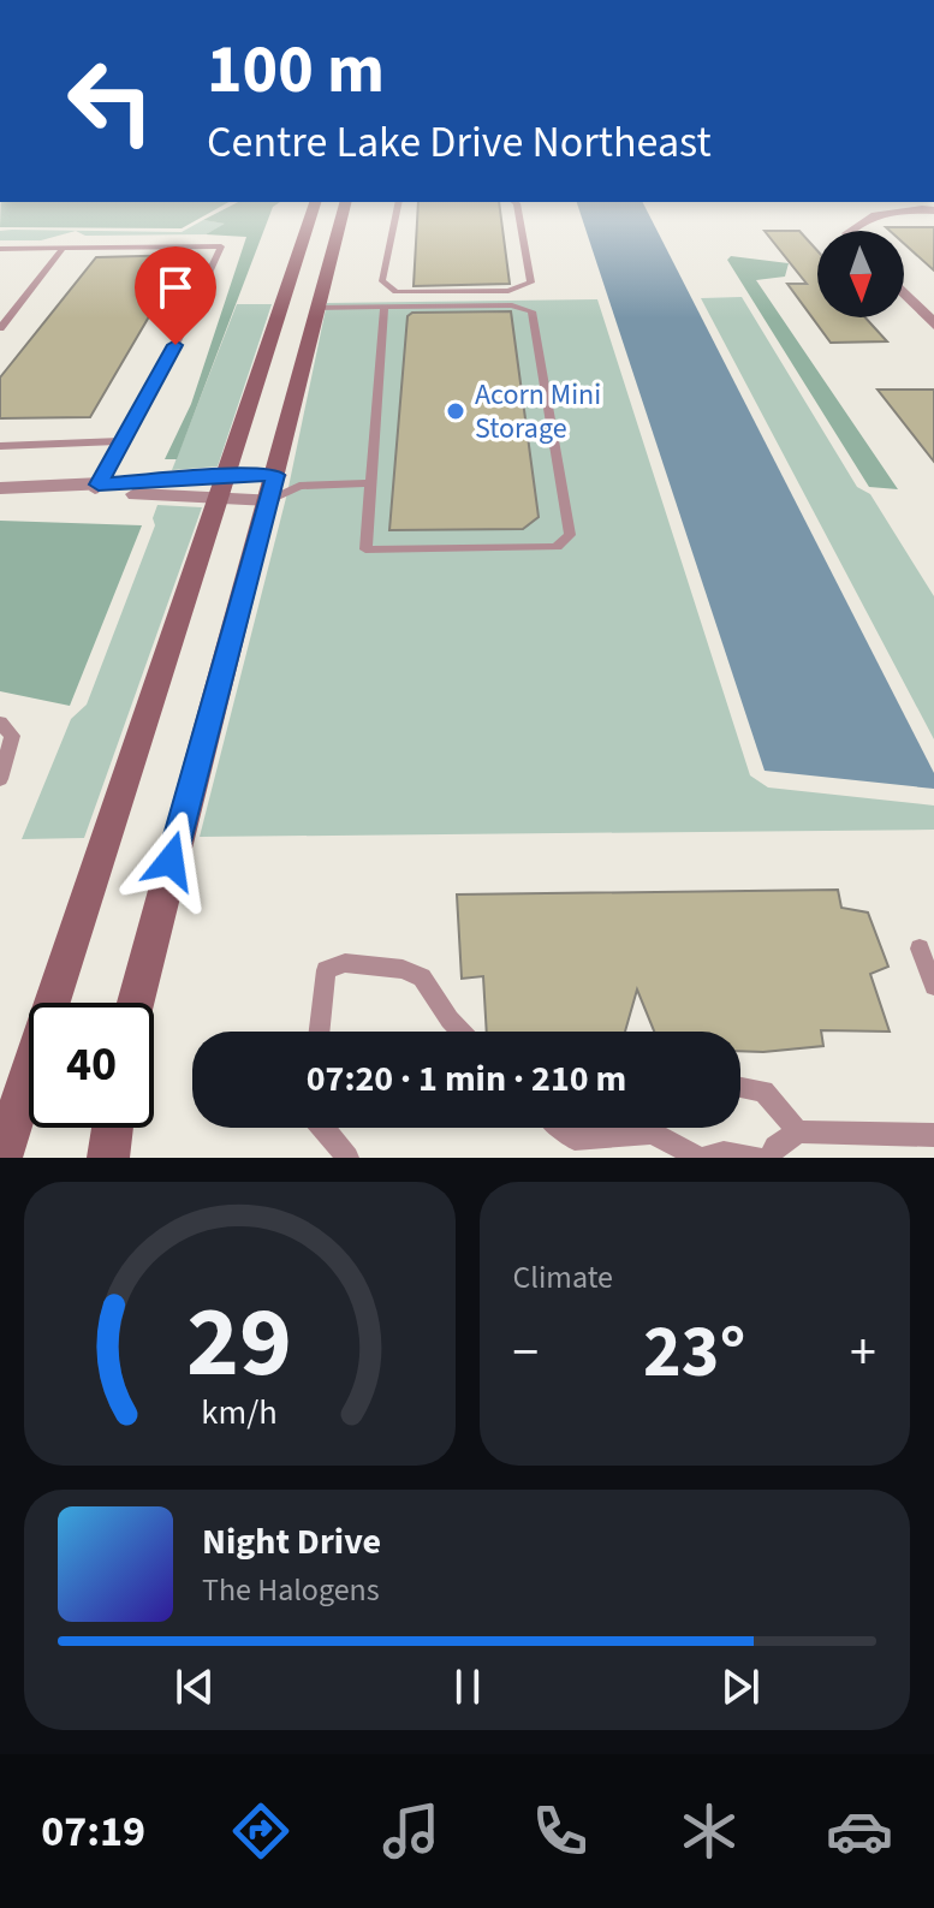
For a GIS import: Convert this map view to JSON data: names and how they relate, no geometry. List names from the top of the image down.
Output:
{
  "places": ["Acorn Mini Storage"],
  "north": "bottom",
  "page": {
    "turn": ["100 m", "Centre Lake Drive Northeast"],
    "limit": "40",
    "trip": "07:20 · 1 min · 210 m",
    "tile": "Climate",
    "heat": ["−", "23°", "+"],
    "song": ["Night Drive", "The Halogens"],
    "tabs": "07:19",
    "gauge": ["29", "km/h"]
  }
}
